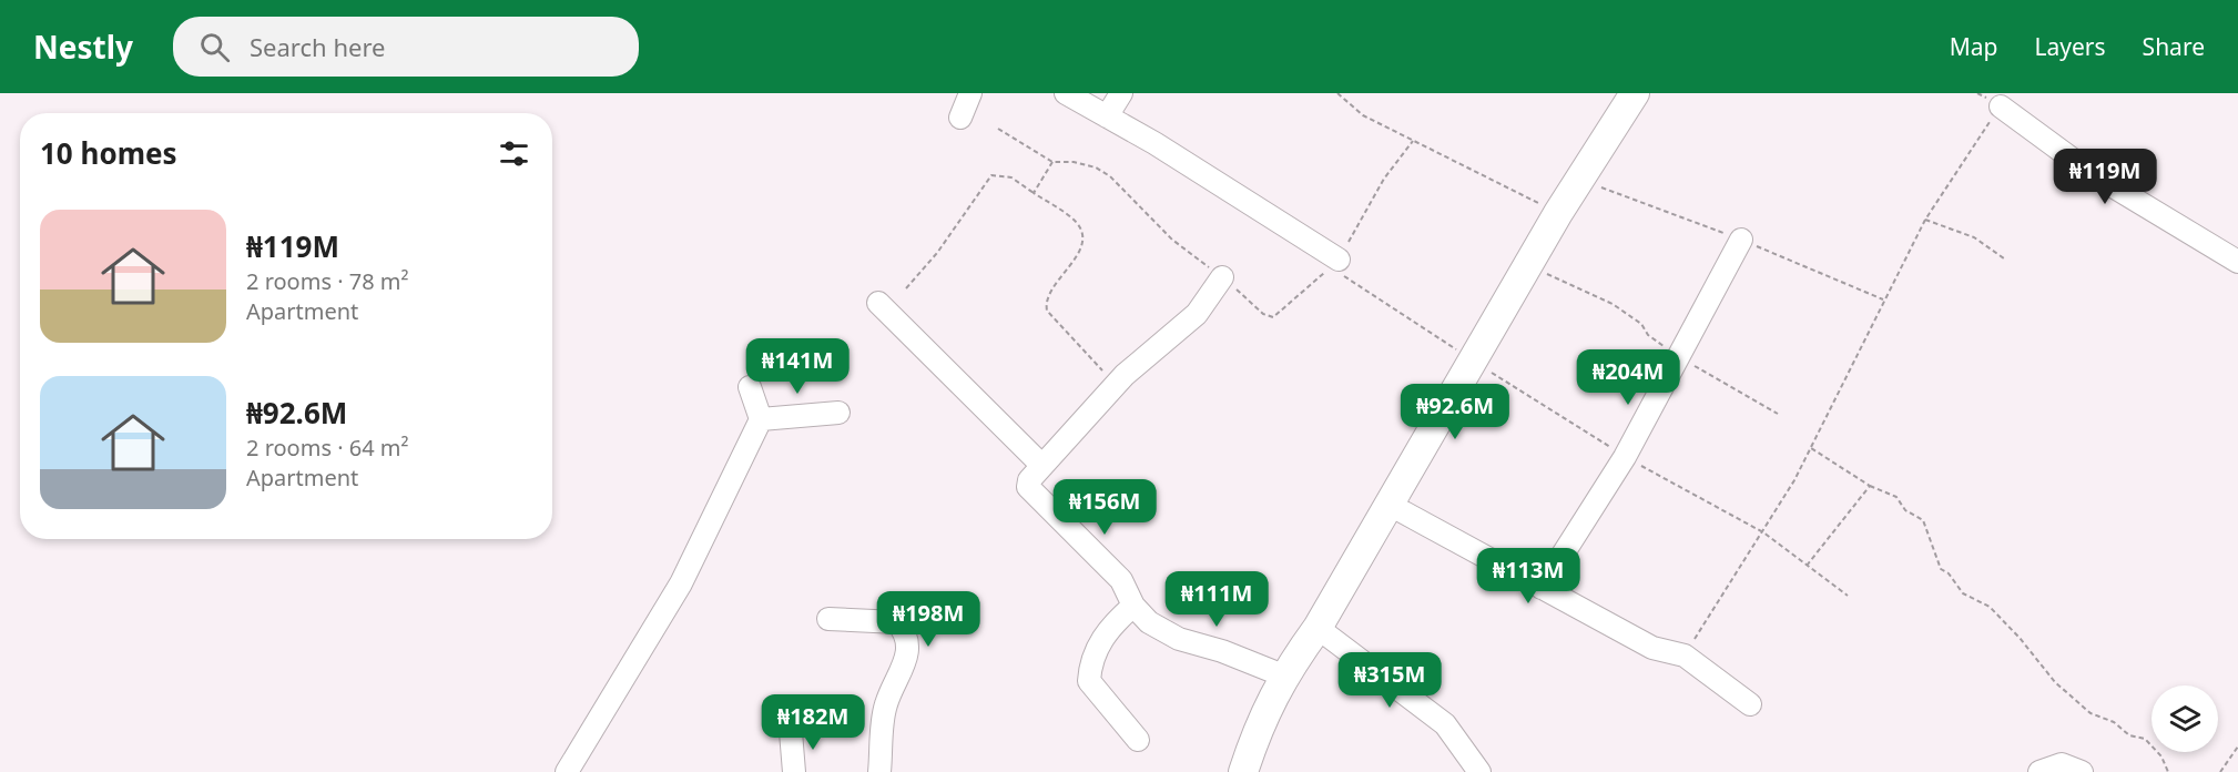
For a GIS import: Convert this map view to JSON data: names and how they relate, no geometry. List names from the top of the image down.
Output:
{
  "page": {
    "header": "Nestly",
    "search": "Search here",
    "nav": ["Map", "Layers", "Share"],
    "heading": "10 homes",
    "price": [
      "₦119M",
      "₦141M",
      "₦204M",
      "₦92.6M",
      "₦156M",
      "₦113M",
      "₦111M",
      "₦198M",
      "₦315M",
      "₦182M"
    ],
    "list": [
      {
        "name": "₦119M",
        "note": "2 rooms · 78 m² · Apartment"
      },
      {
        "name": "₦92.6M",
        "note": "2 rooms · 64 m² · Apartment"
      }
    ]
  }
}
